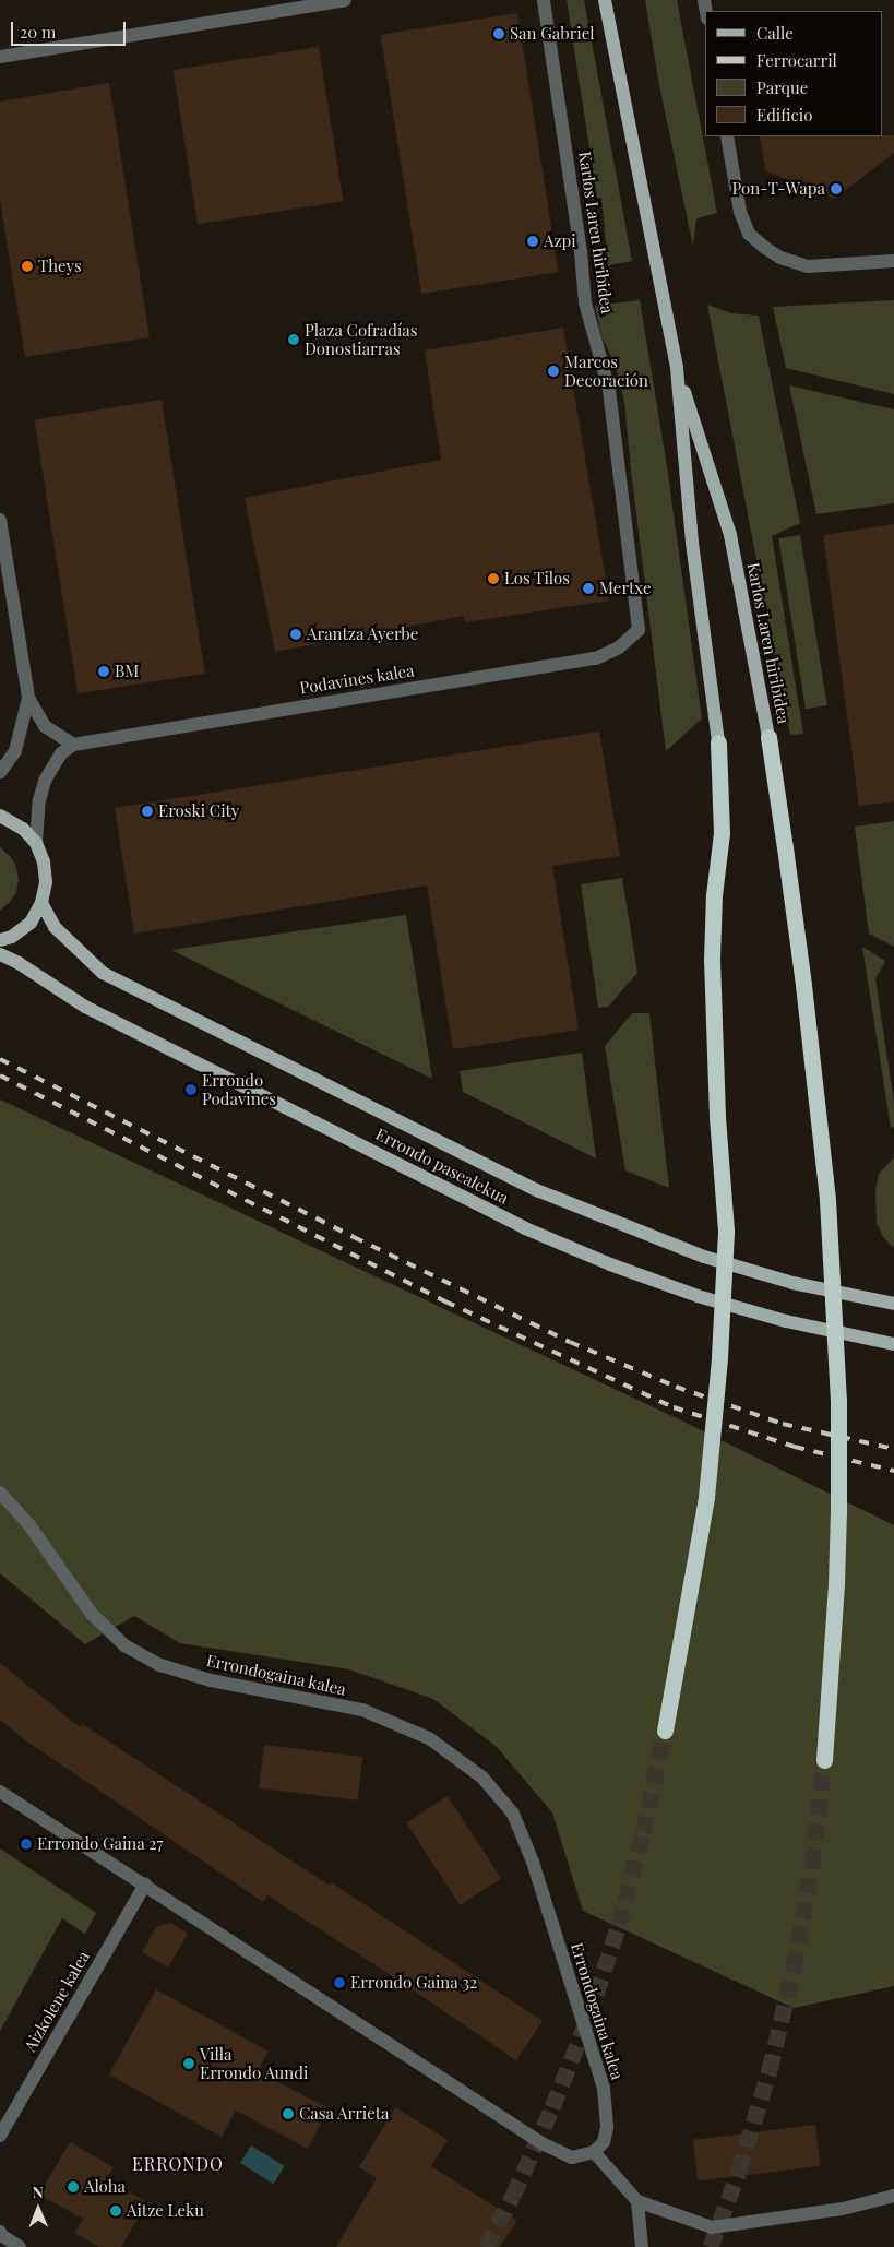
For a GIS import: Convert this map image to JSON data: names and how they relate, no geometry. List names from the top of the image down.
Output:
{
  "streets": {
    "main road": ["Karlos I.aren hiribidea", "Errondo pasealekua"],
    "street": ["Podavines kalea", "Errondogaina kalea", "Aizkolene kalea"]
  },
  "crossings": [
    ["Karlos I.aren hiribidea", "Podavines kalea"]
  ],
  "districts": ["ERRONDO"],
  "places": [
    "San Gabriel",
    "Pon-T-Wapa",
    "Azpi",
    "Theys",
    "Plaza Cofradías Donostiarras",
    "Marcos Decoración",
    "Los Tilos",
    "Mertxe",
    "Arantza Ayerbe",
    "BM",
    "Eroski City",
    "Errondo Podavines",
    "Errondo Gaina 27",
    "Errondo Gaina 32",
    "Villa Errondo Aundi",
    "Casa Arrieta",
    "Aloha",
    "Aitze Leku"
  ],
  "legend": [
    "Calle",
    "Ferrocarril",
    "Parque",
    "Edificio"
  ],
  "scale_bar": "20 m",
  "north": "top"
}
